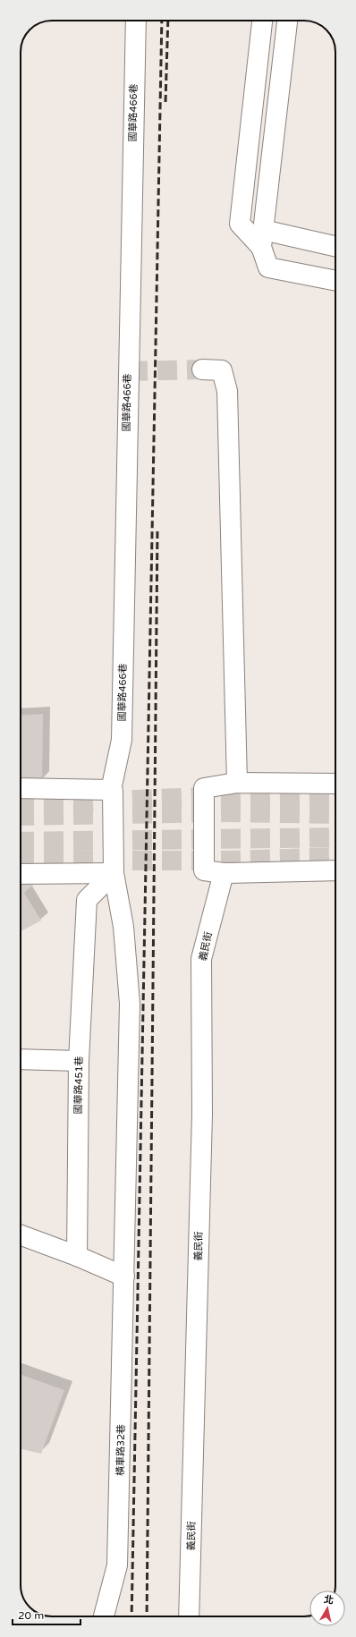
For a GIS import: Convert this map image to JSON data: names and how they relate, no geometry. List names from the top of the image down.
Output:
{
  "streets": {
    "lane": [
      "國華路466巷",
      "義民街",
      "國華路451巷",
      "橫車路32巷"
    ]
  },
  "crossings": [
    ["國華路466巷", "國華路451巷"],
    ["國華路466巷", "橫車路32巷"],
    ["國華路451巷", "橫車路32巷"]
  ],
  "scale_bar": "20 m",
  "north": "top"
}
